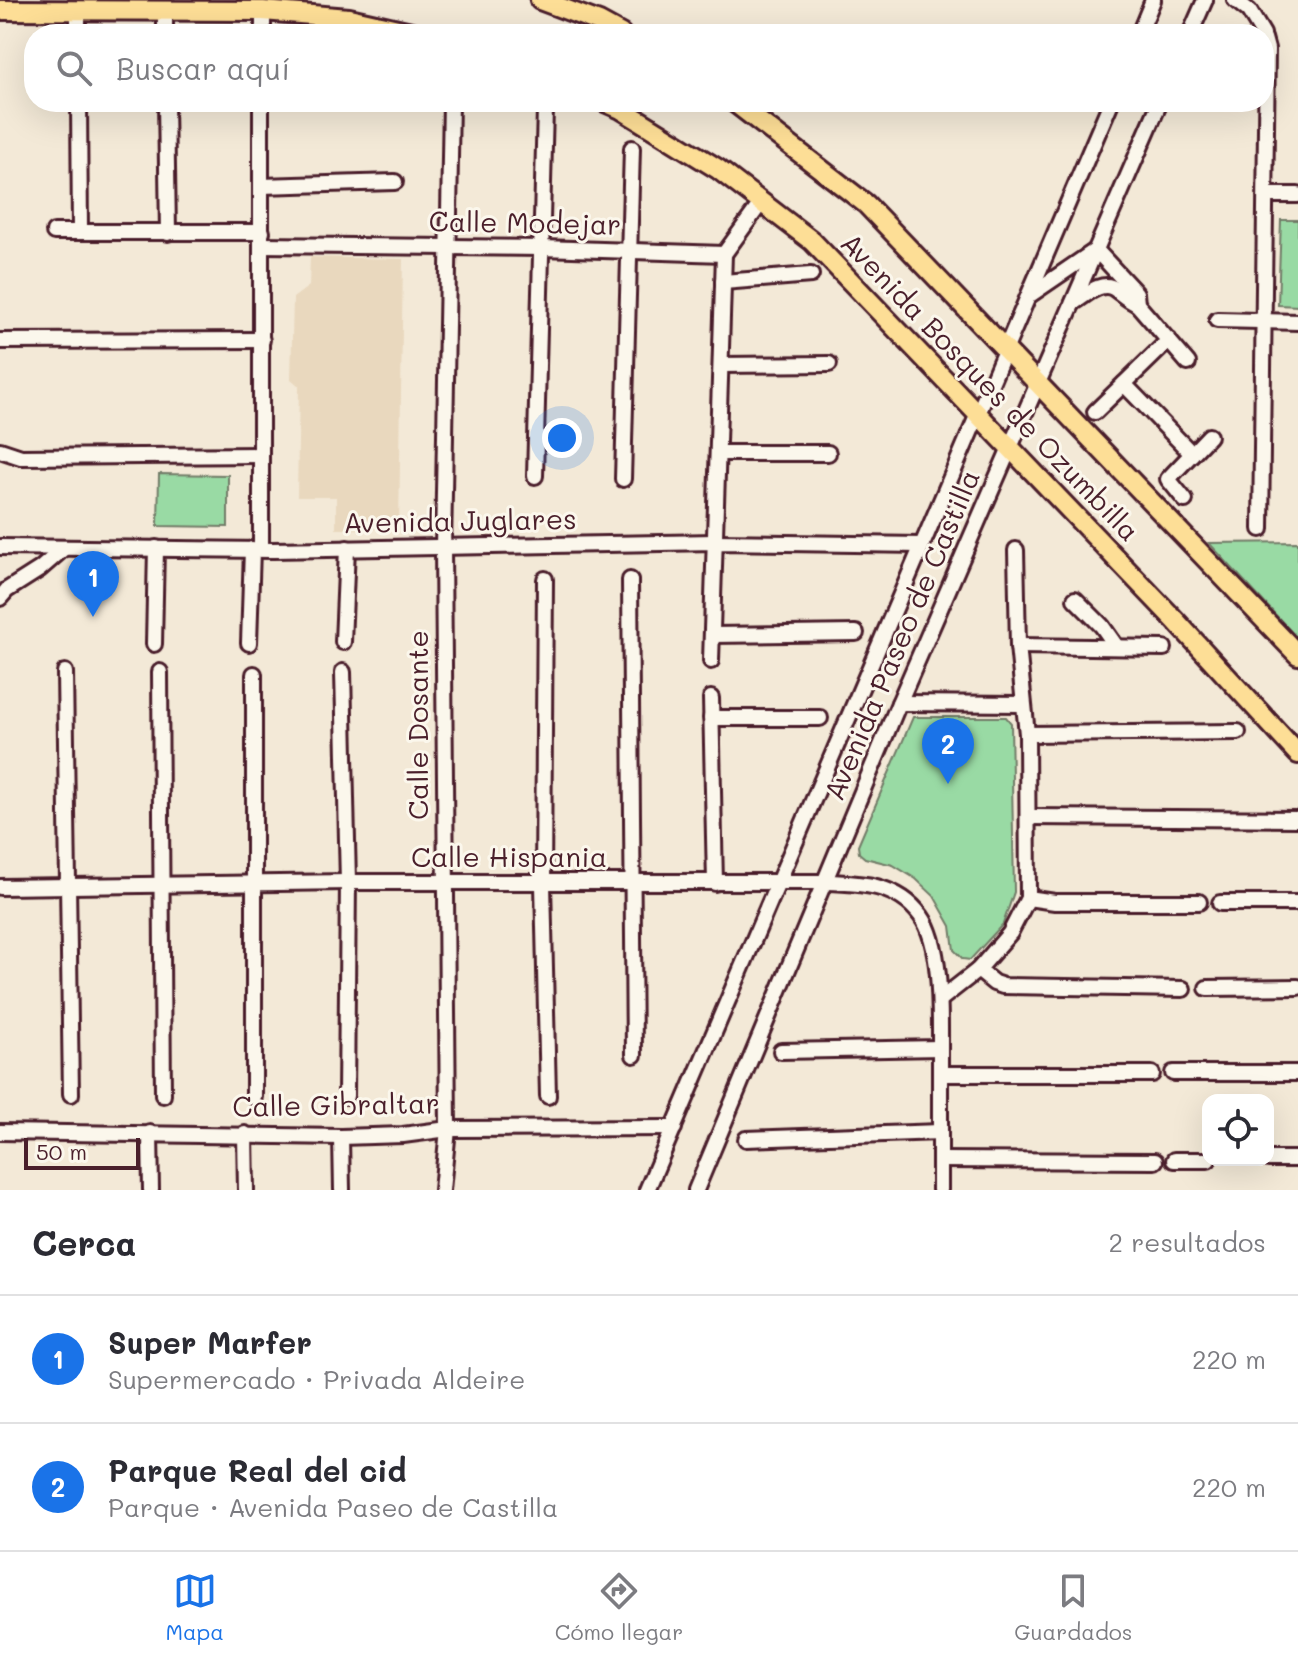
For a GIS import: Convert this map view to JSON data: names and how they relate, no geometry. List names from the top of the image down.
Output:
{
  "streets": {
    "main road": ["Avenida Bosques de Ozumbilla"],
    "street": [
      "Calle Modejar",
      "Avenida Juglares",
      "Avenida Paseo de Castilla",
      "Calle Dosante",
      "Calle Hispania",
      "Calle Gibraltar"
    ]
  },
  "crossings": [
    ["Calle Modejar", "Calle Dosante"],
    ["Avenida Bosques de Ozumbilla", "Avenida Paseo de Castilla"],
    ["Avenida Juglares", "Avenida Paseo de Castilla"],
    ["Avenida Juglares", "Calle Dosante"],
    ["Avenida Paseo de Castilla", "Calle Hispania"],
    ["Avenida Paseo de Castilla", "Calle Gibraltar"],
    ["Calle Dosante", "Calle Hispania"],
    ["Calle Dosante", "Calle Gibraltar"]
  ],
  "scale_bar": "50 m",
  "page": {
    "search": "Buscar aquí",
    "pins": ["1", "2"],
    "scale": "50 m",
    "heading": ["Cerca", "2 resultados"],
    "list": [
      {
        "mark": "1",
        "name": "Super Marfer",
        "note": "Supermercado · Privada Aldeire",
        "value": "220 m"
      },
      {
        "mark": "2",
        "name": "Parque Real del cid",
        "note": "Parque · Avenida Paseo de Castilla",
        "value": "220 m"
      }
    ],
    "nav": ["Mapa", "Cómo llegar", "Guardados"]
  }
}
